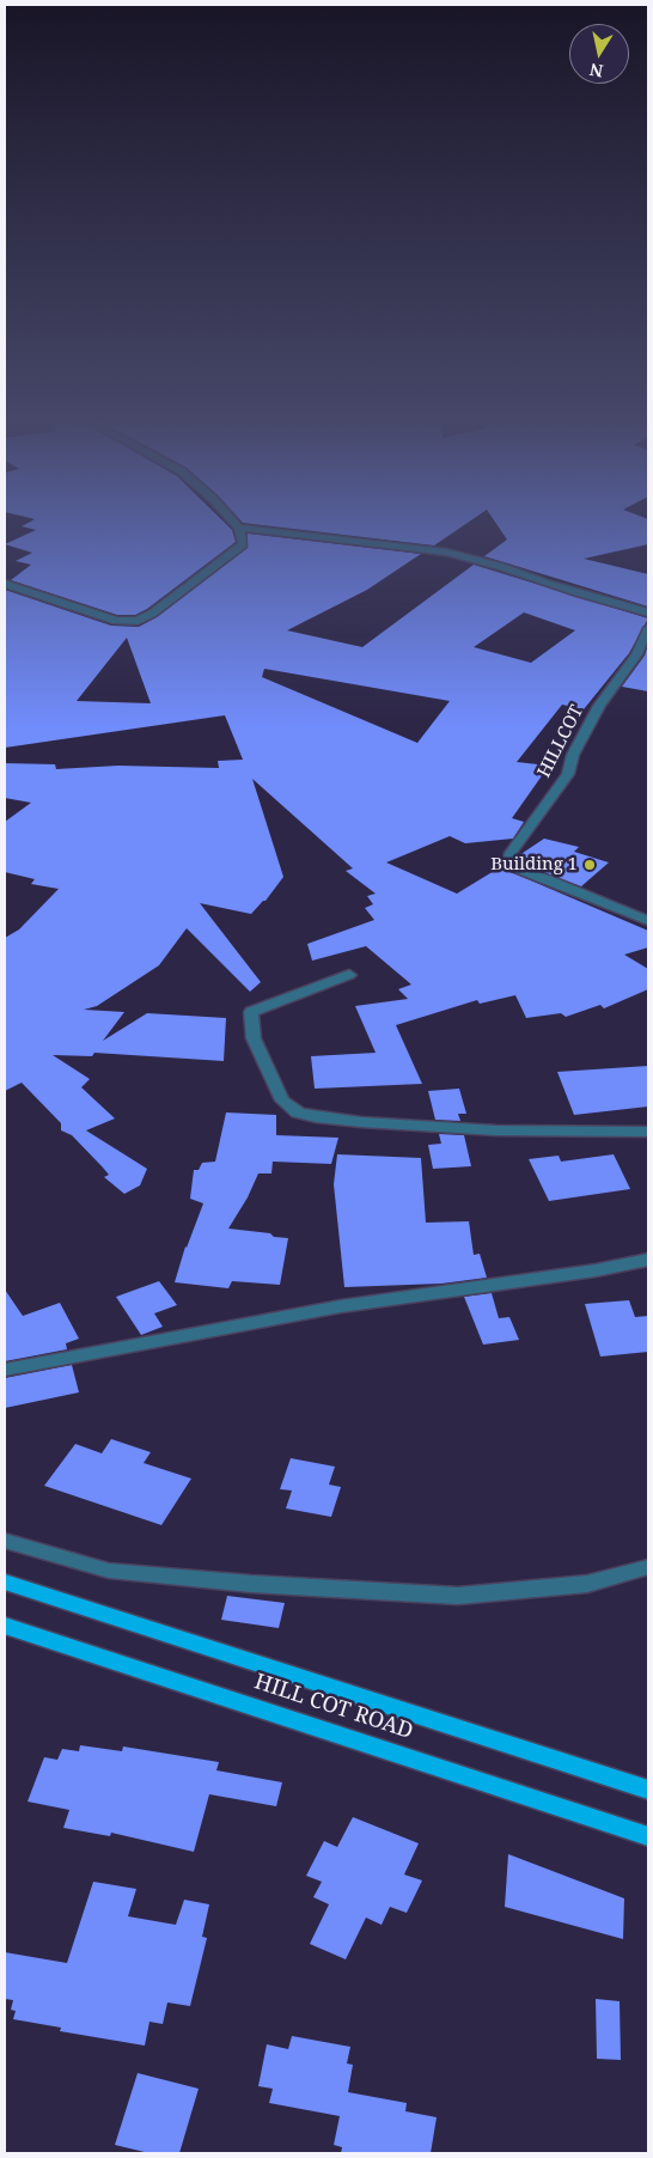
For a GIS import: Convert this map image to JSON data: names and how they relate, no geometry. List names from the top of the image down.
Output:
{
  "streets": {
    "main road": ["HILL COT ROAD"],
    "street": ["HILLCOT"]
  },
  "places": ["Building 1"],
  "north": "bottom"
}
